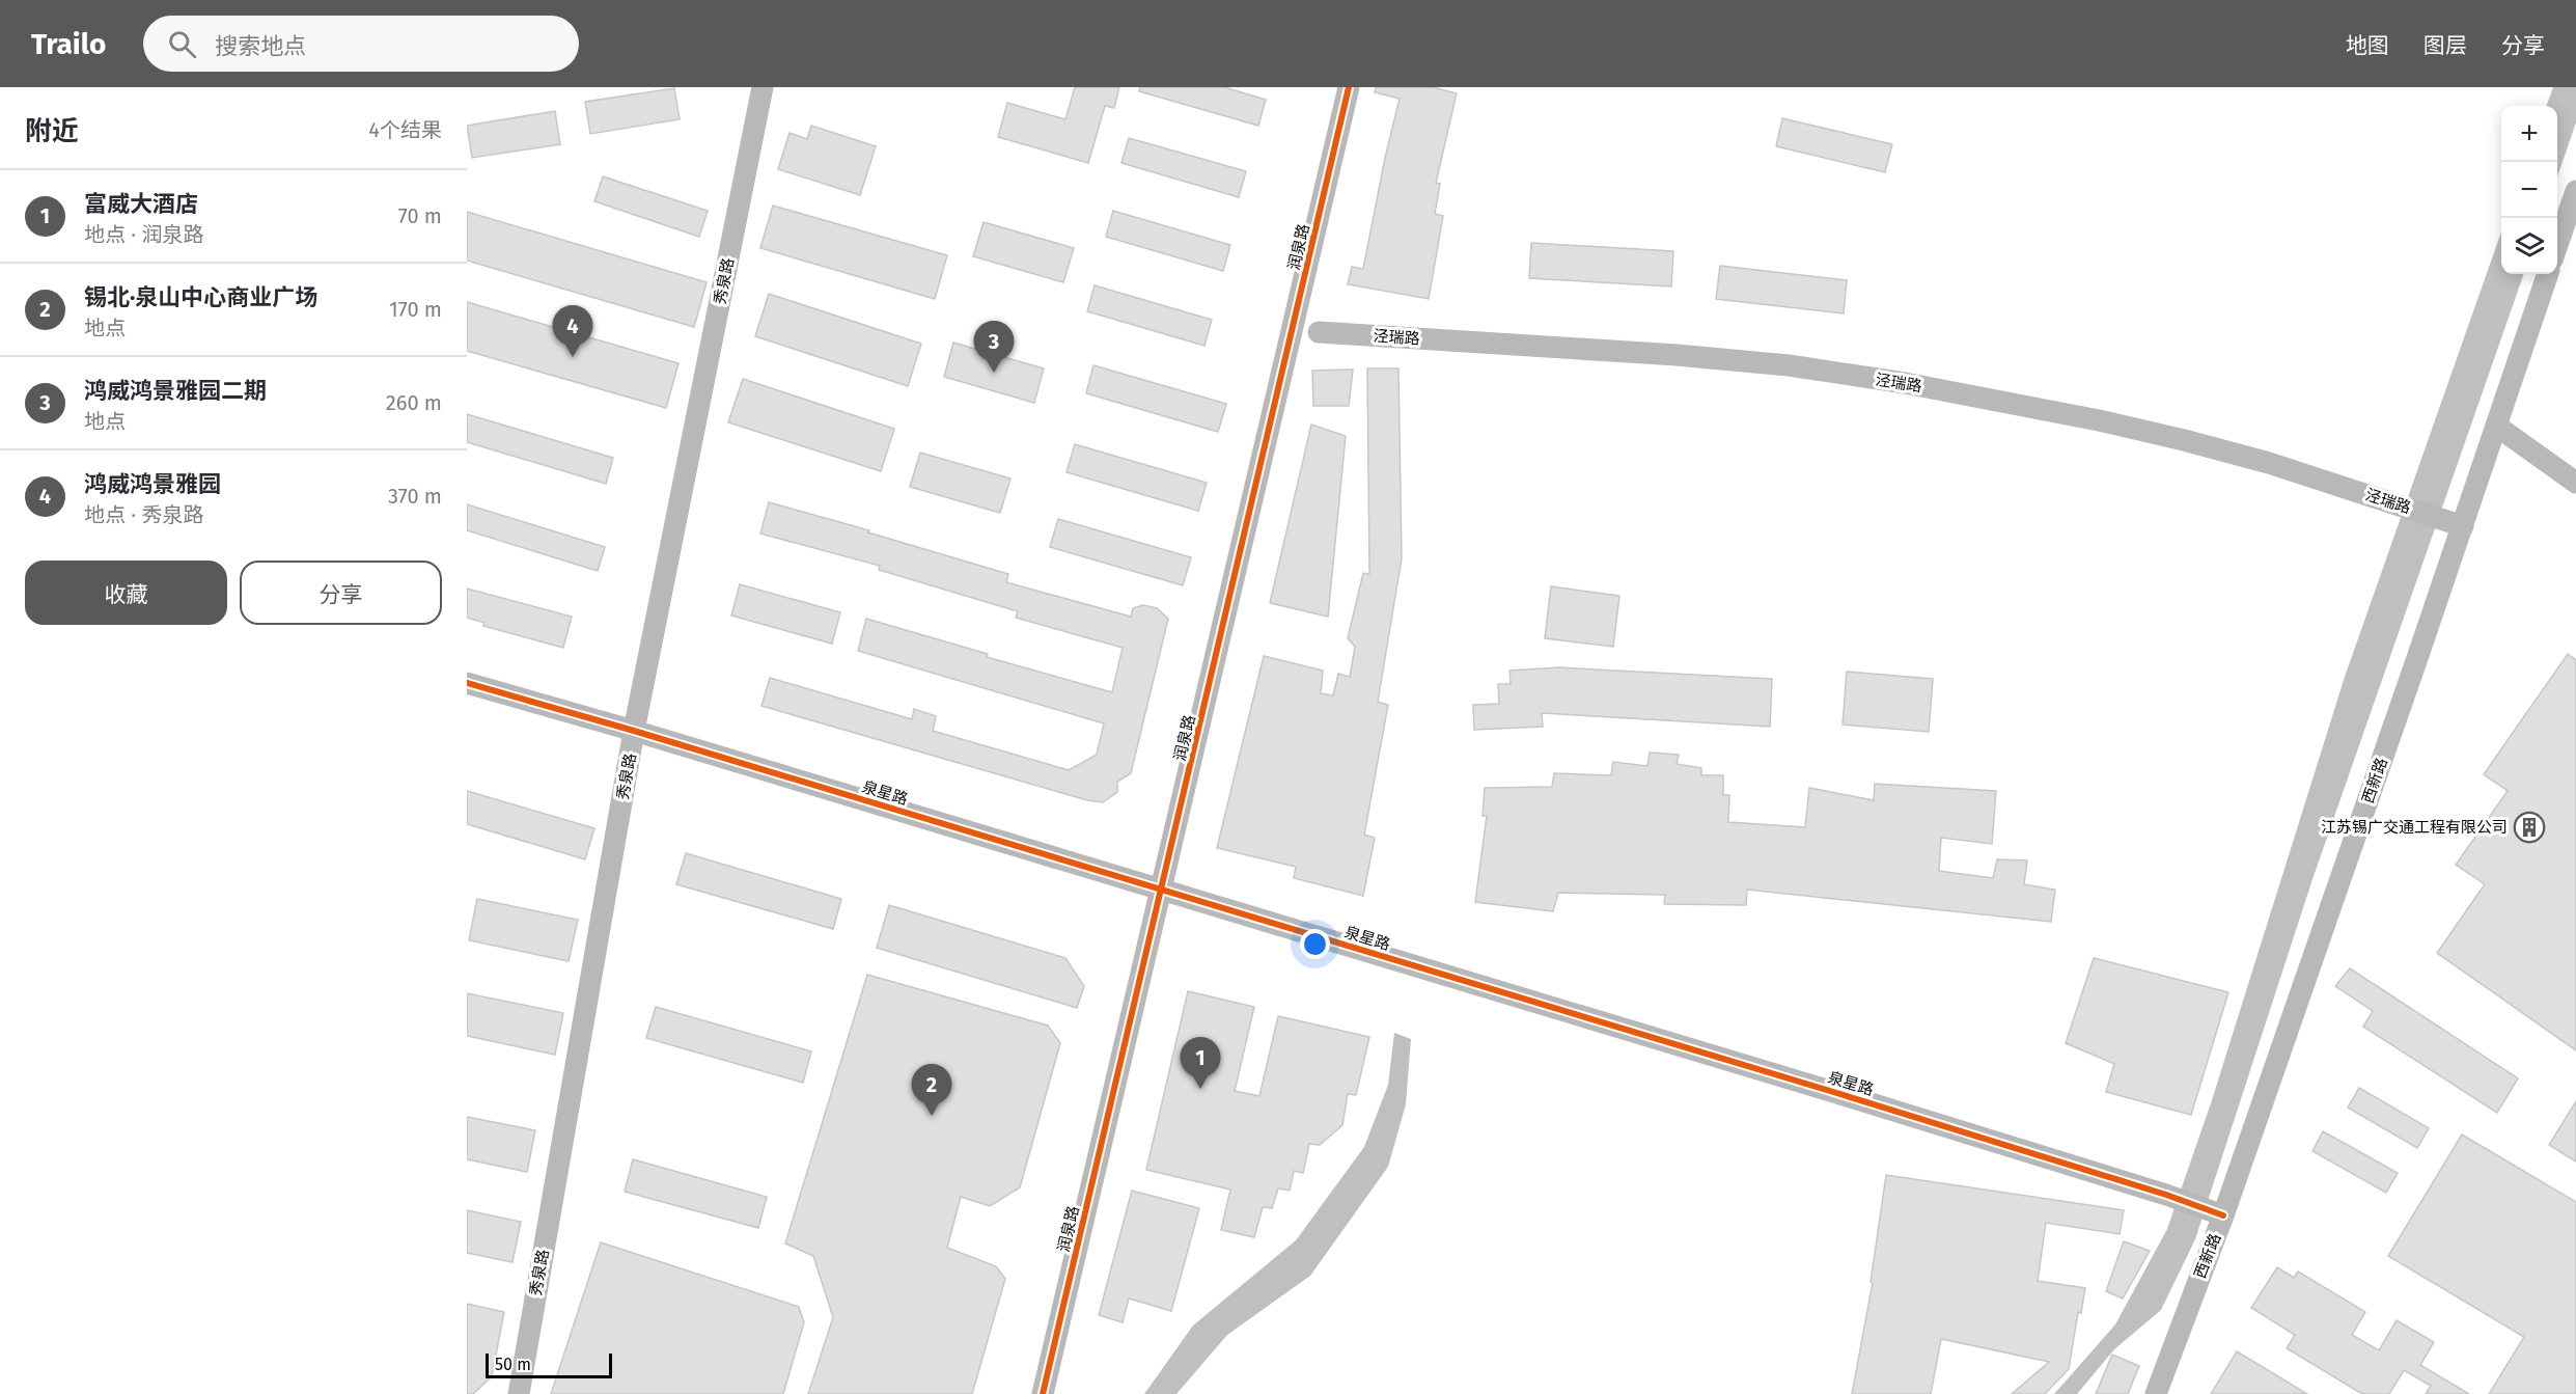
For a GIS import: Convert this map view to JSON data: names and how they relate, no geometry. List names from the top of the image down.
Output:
{
  "streets": {
    "street": [
      "润泉路",
      "秀泉路",
      "泾瑞路",
      "西新路",
      "泉星路"
    ]
  },
  "crossings": [
    ["润泉路", "泉星路"],
    ["秀泉路", "泉星路"],
    ["泾瑞路", "西新路"],
    ["西新路", "泉星路"]
  ],
  "places": {
    "building": ["江苏锡广交通工程有限公司"]
  },
  "scale_bar": "50 m",
  "page": {
    "header": "Trailo",
    "search": "搜索地点",
    "nav": ["地图", "图层", "分享"],
    "heading": ["附近", "4个结果"],
    "map_buttons": ["+", "−"],
    "list": [
      {
        "mark": "1",
        "name": "富威大酒店",
        "note": "地点 · 润泉路",
        "value": "70 m"
      },
      {
        "mark": "2",
        "name": "锡北·泉山中心商业广场",
        "note": "地点",
        "value": "170 m"
      },
      {
        "mark": "3",
        "name": "鸿威鸿景雅园二期",
        "note": "地点",
        "value": "260 m"
      },
      {
        "mark": "4",
        "name": "鸿威鸿景雅园",
        "note": "地点 · 秀泉路",
        "value": "370 m"
      }
    ],
    "pins": [
      "4",
      "3",
      "1",
      "2"
    ],
    "buttons": ["收藏", "分享"],
    "scale": "50 m"
  }
}
